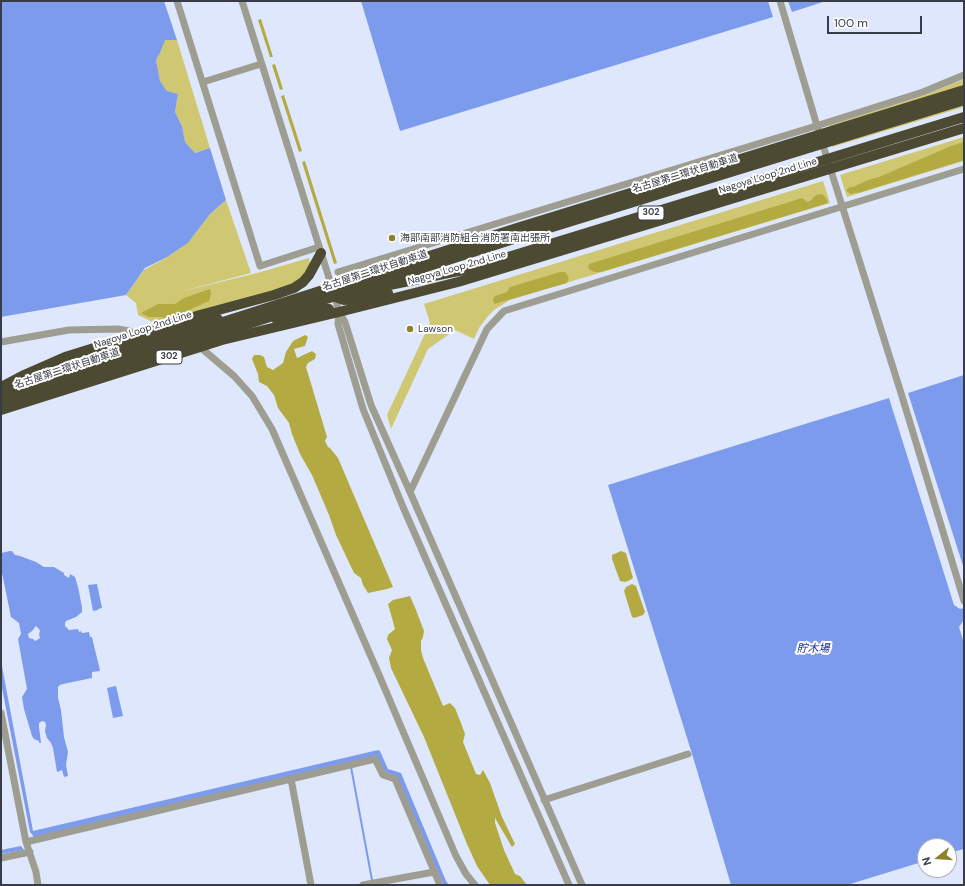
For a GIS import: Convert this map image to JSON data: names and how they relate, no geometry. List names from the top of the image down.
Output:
{
  "streets": {
    "highway": ["名古屋第二環状自動車道", "Nagoya Loop 2nd Line", "302"]
  },
  "water": ["貯木場"],
  "places": ["海部南部消防組合消防署南出張所", "Lawson"],
  "scale_bar": "100 m",
  "north": "left"
}
